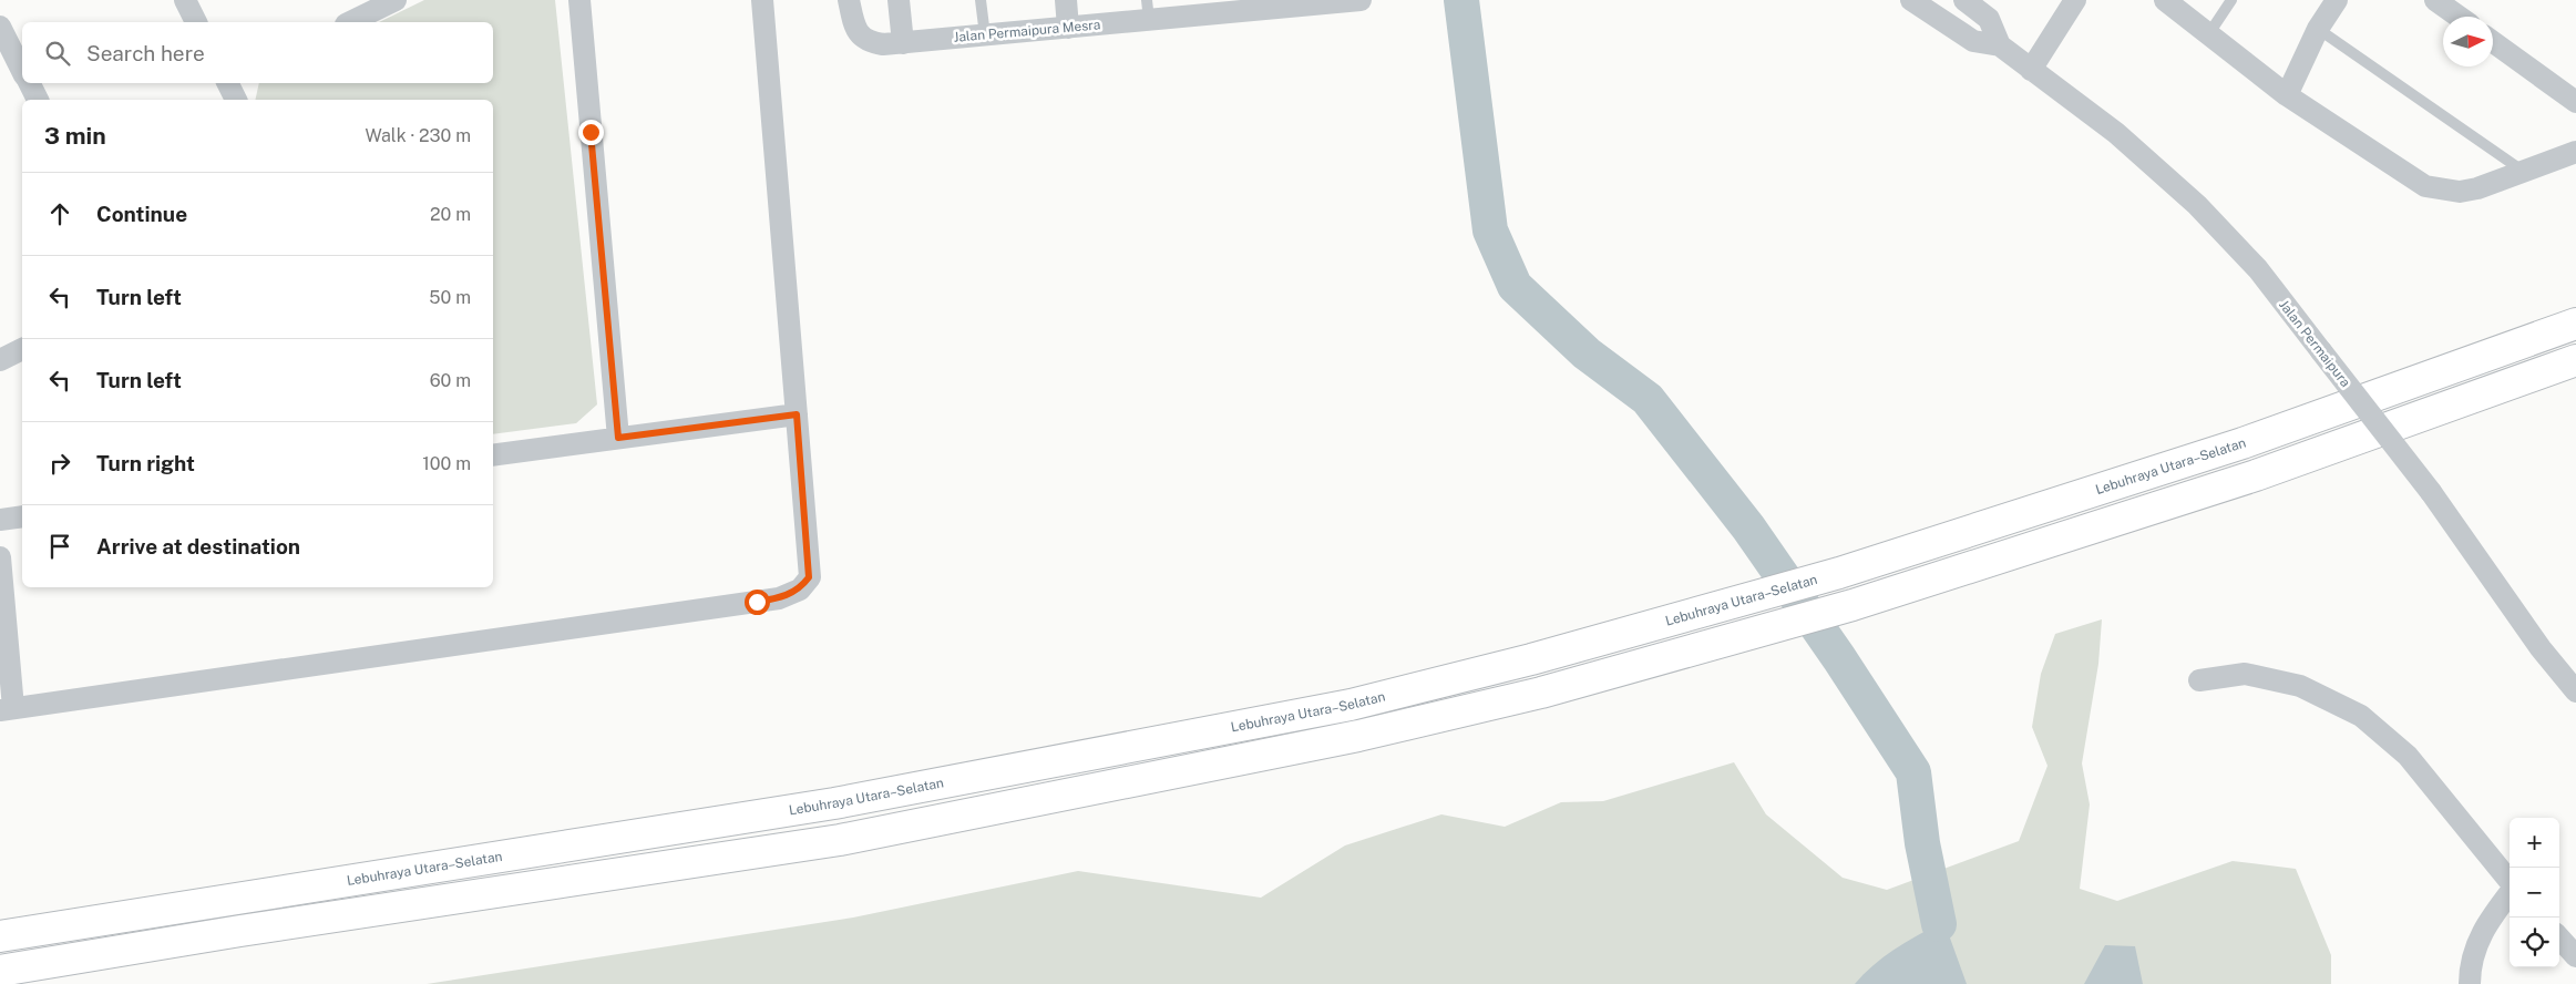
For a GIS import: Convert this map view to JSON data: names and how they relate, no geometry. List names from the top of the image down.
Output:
{
  "streets": {
    "highway": ["Lebuhraya Utara–Selatan"],
    "street": ["Jalan Permaipura Mesra", "Jalan Permaipura"]
  },
  "north": "right",
  "page": {
    "search": "Search here",
    "heading": ["3 min", "Walk · 230 m"],
    "list": [
      ["Continue", "20 m"],
      ["Turn left", "50 m"],
      ["Turn left", "60 m"],
      ["Turn right", "100 m"],
      "Arrive at destination"
    ],
    "map_buttons": ["+", "−"]
  }
}
